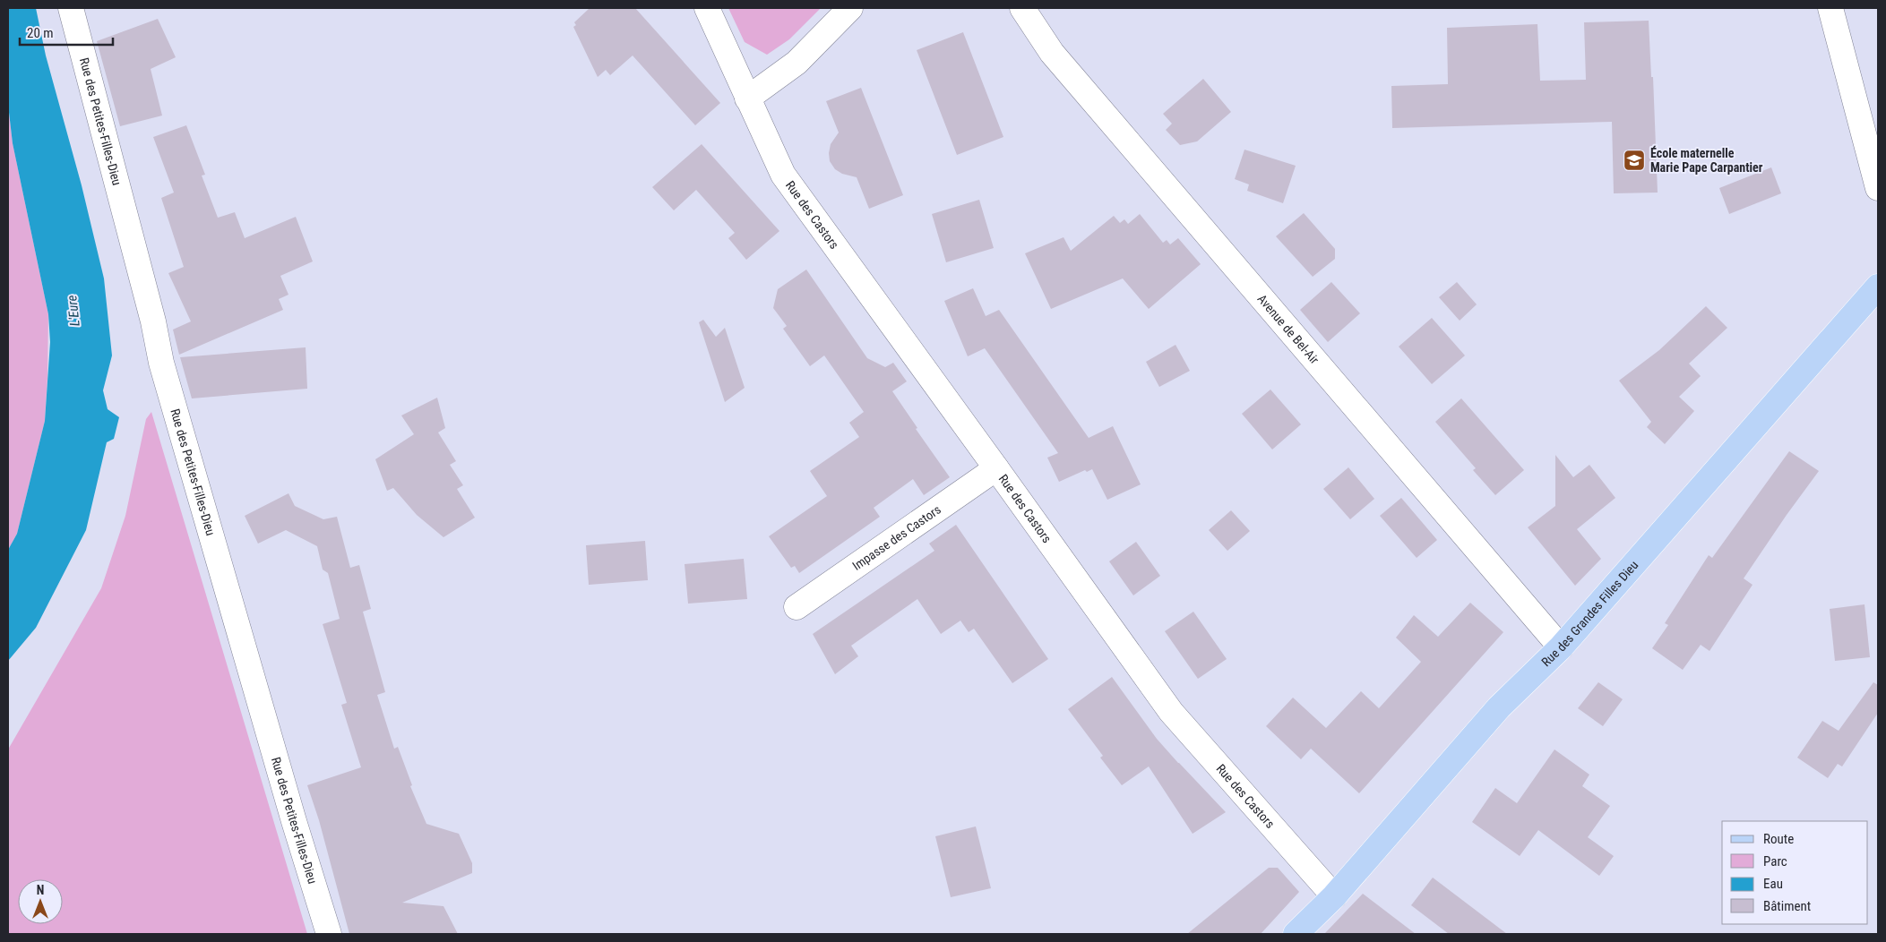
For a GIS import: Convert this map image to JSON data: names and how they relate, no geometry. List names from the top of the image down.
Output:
{
  "streets": {
    "main road": ["Rue des Grandes Filles Dieu"],
    "street": [
      "Rue des Petites-Filles-Dieu",
      "Rue des Castors",
      "Avenue de Bel-Air",
      "Impasse des Castors"
    ]
  },
  "crossings": [
    ["Rue des Castors", "Impasse des Castors"],
    ["Rue des Castors", "Rue des Grandes Filles Dieu"],
    ["Avenue de Bel-Air", "Rue des Grandes Filles Dieu"]
  ],
  "water": ["L'Eure"],
  "places": {
    "school or university": ["École maternelle Marie Pape Carpantier"]
  },
  "legend": [
    "Route",
    "Parc",
    "Eau",
    "Bâtiment"
  ],
  "scale_bar": "20 m",
  "north": "top"
}
